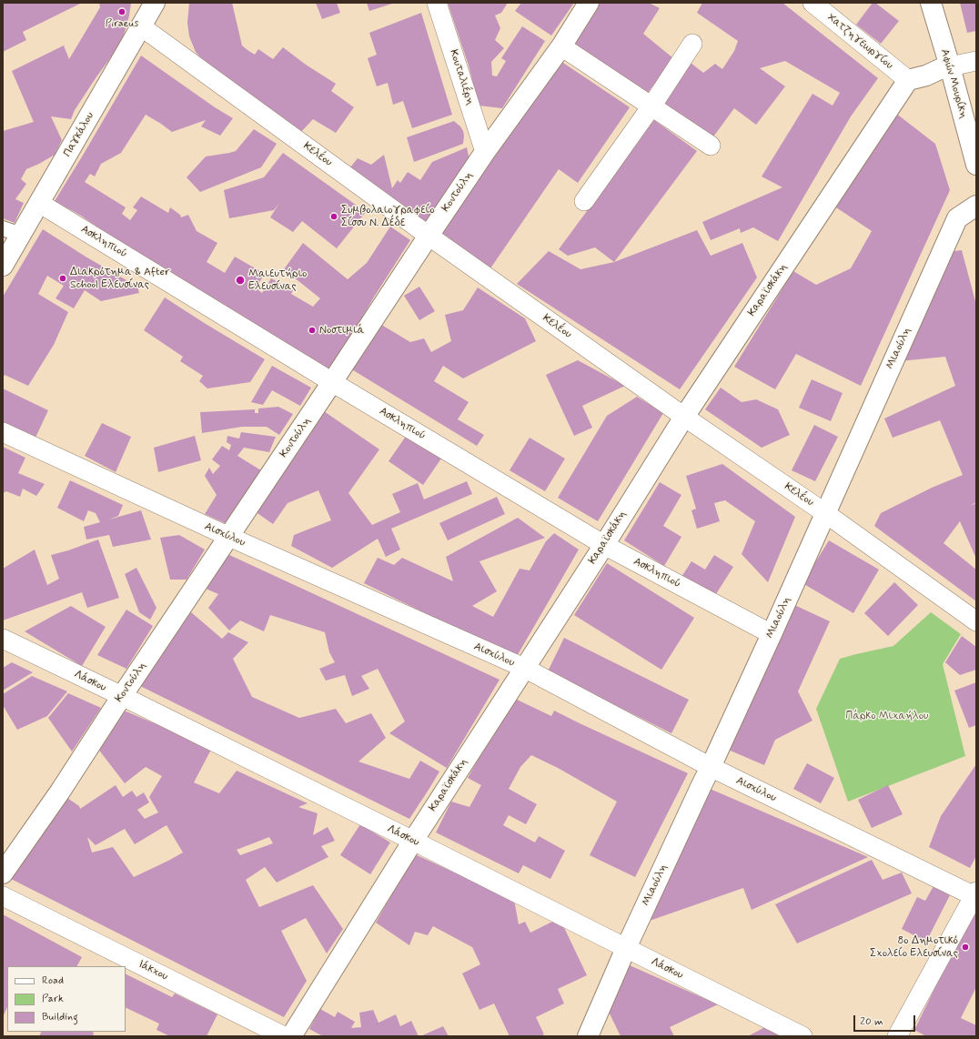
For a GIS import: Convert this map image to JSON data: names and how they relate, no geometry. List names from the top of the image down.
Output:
{
  "streets": {
    "street": [
      "Χατζηγεωργίου",
      "Κουταλιέρη",
      "Αφών Μουρίκη",
      "Παγκάλου",
      "Κελέου",
      "Κοντούλη",
      "Ασκληπιού",
      "Καραϊσκάκη",
      "Μιαούλη",
      "Αισχύλου",
      "Λάσκου",
      "Ιάκχου"
    ]
  },
  "crossings": [
    ["Χατζηγεωργίου", "Καραϊσκάκη"],
    ["Κουταλιέρη", "Κοντούλη"],
    ["Παγκάλου", "Κελέου"],
    ["Παγκάλου", "Ασκληπιού"],
    ["Κελέου", "Κοντούλη"],
    ["Κελέου", "Καραϊσκάκη"],
    ["Κελέου", "Μιαούλη"],
    ["Κοντούλη", "Ασκληπιού"],
    ["Κοντούλη", "Αισχύλου"],
    ["Κοντούλη", "Λάσκου"],
    ["Ασκληπιού", "Καραϊσκάκη"],
    ["Ασκληπιού", "Μιαούλη"],
    ["Καραϊσκάκη", "Αισχύλου"],
    ["Καραϊσκάκη", "Λάσκου"],
    ["Μιαούλη", "Αισχύλου"],
    ["Μιαούλη", "Λάσκου"]
  ],
  "parks": ["Πάρκο Μιχαήλου"],
  "places": [
    "Piraeus",
    "Συμβολαιογραφείο Σίσσυ Ν. Δέδε",
    "Διακρότημα & After School Ελευσίνας",
    "Μαιευτήριο Ελευσίνας",
    "Νοστιμιά",
    "8ο Δημοτικό Σχολείο Ελευσίνας"
  ],
  "legend": ["Road", "Park", "Building"],
  "scale_bar": "20 m"
}
